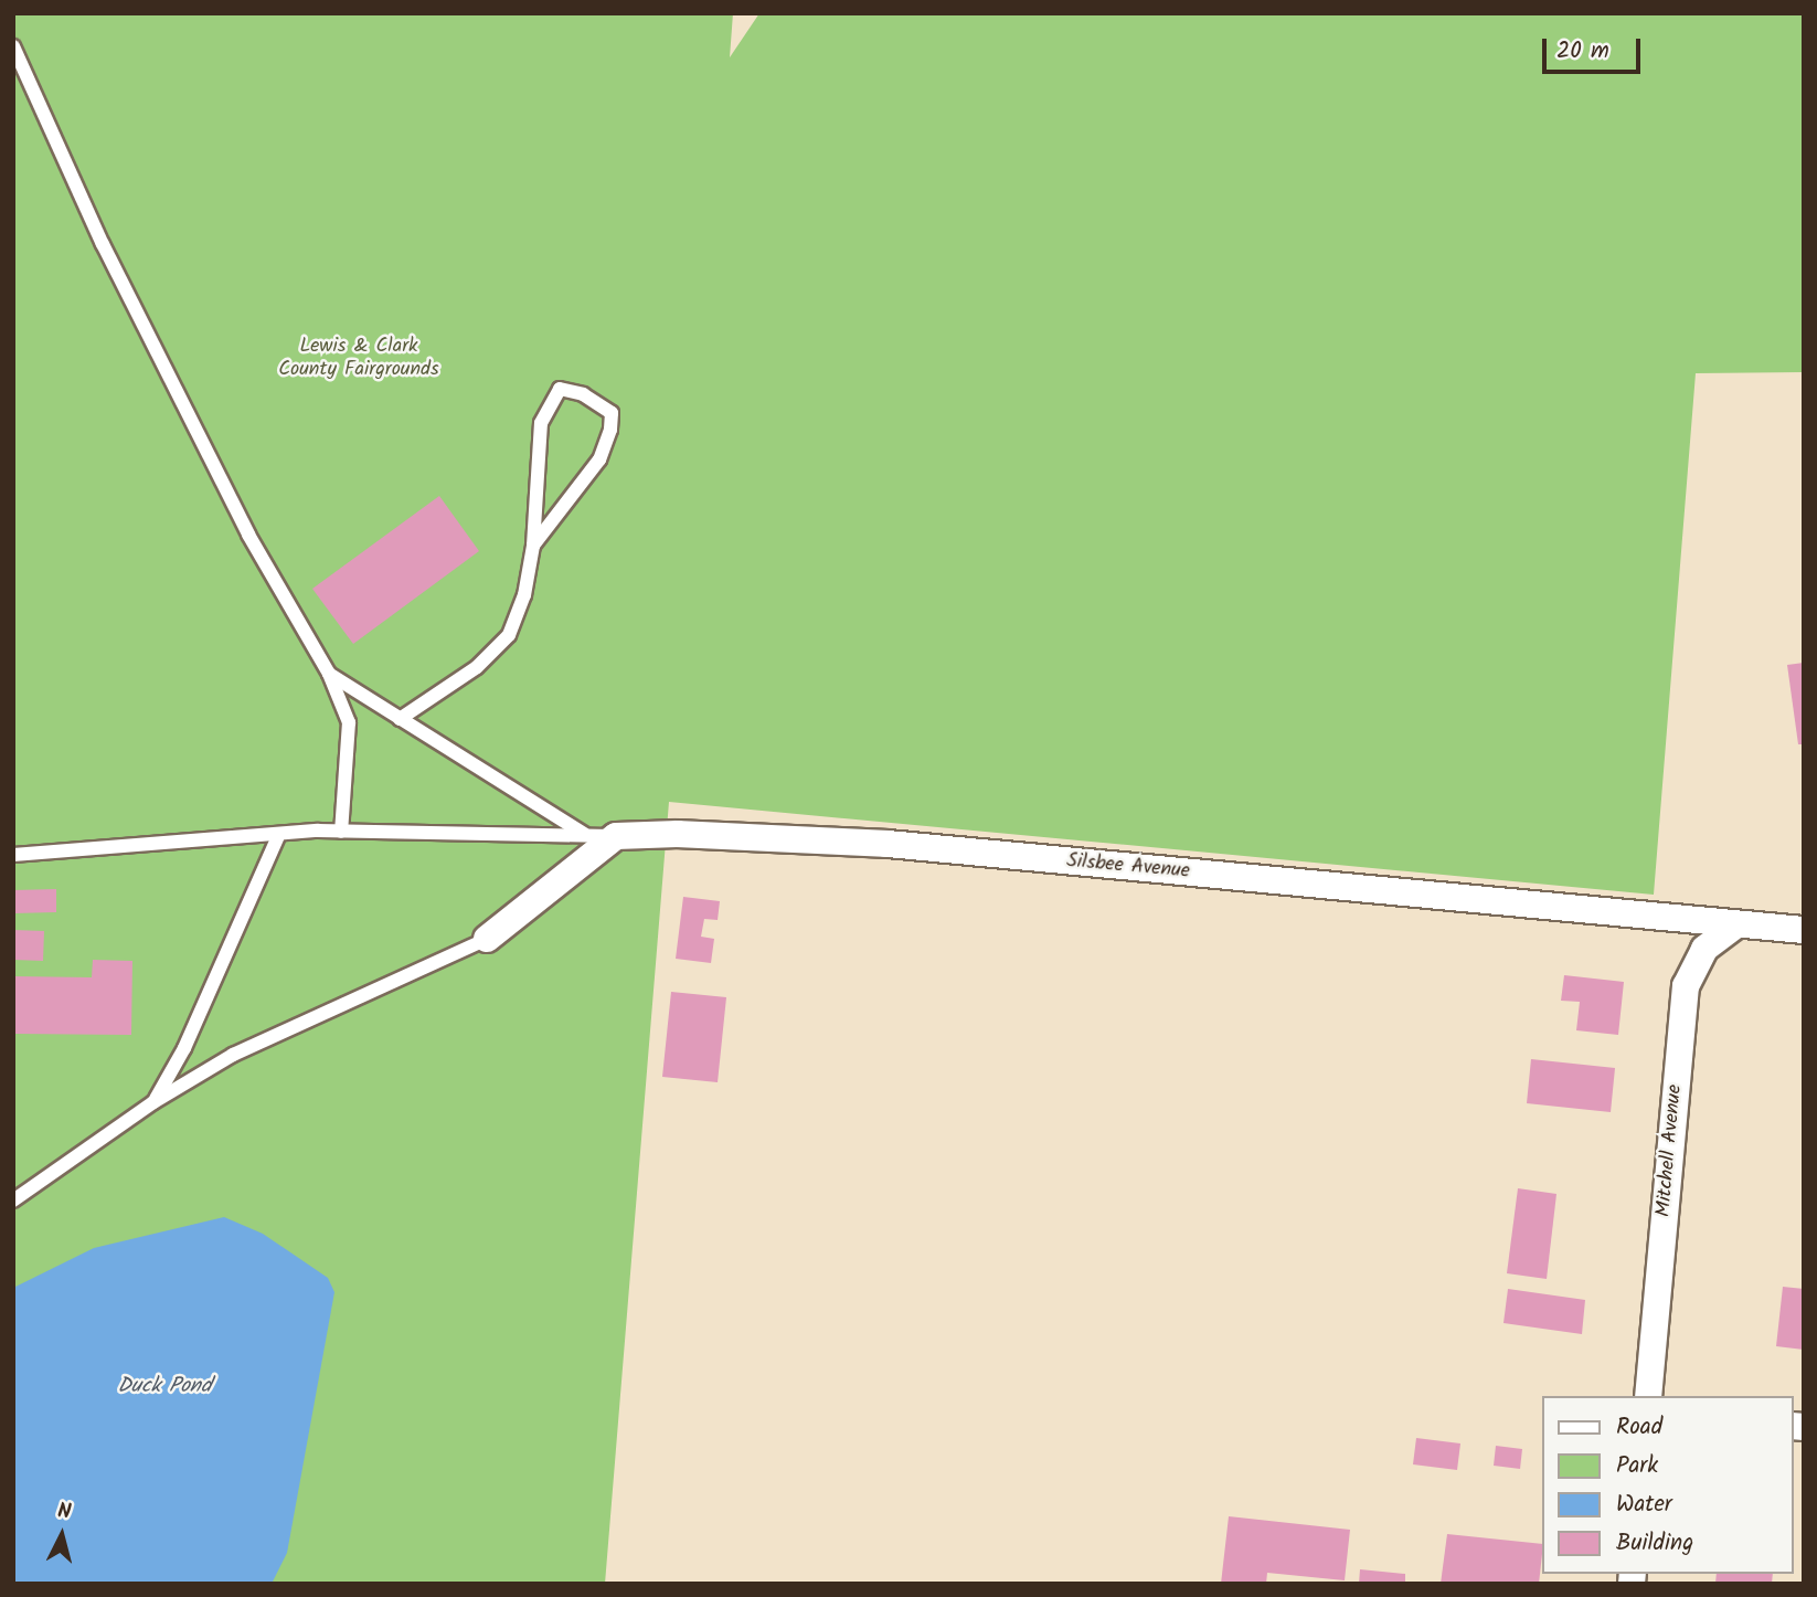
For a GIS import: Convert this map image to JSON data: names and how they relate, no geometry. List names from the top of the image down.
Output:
{
  "streets": {
    "street": ["Silsbee Avenue", "Mitchell Avenue"]
  },
  "crossings": [
    ["Silsbee Avenue", "Mitchell Avenue"]
  ],
  "water": ["Duck Pond"],
  "parks": ["Lewis & Clark County Fairgrounds"],
  "legend": [
    "Road",
    "Park",
    "Water",
    "Building"
  ],
  "scale_bar": "20 m",
  "north": "top"
}
